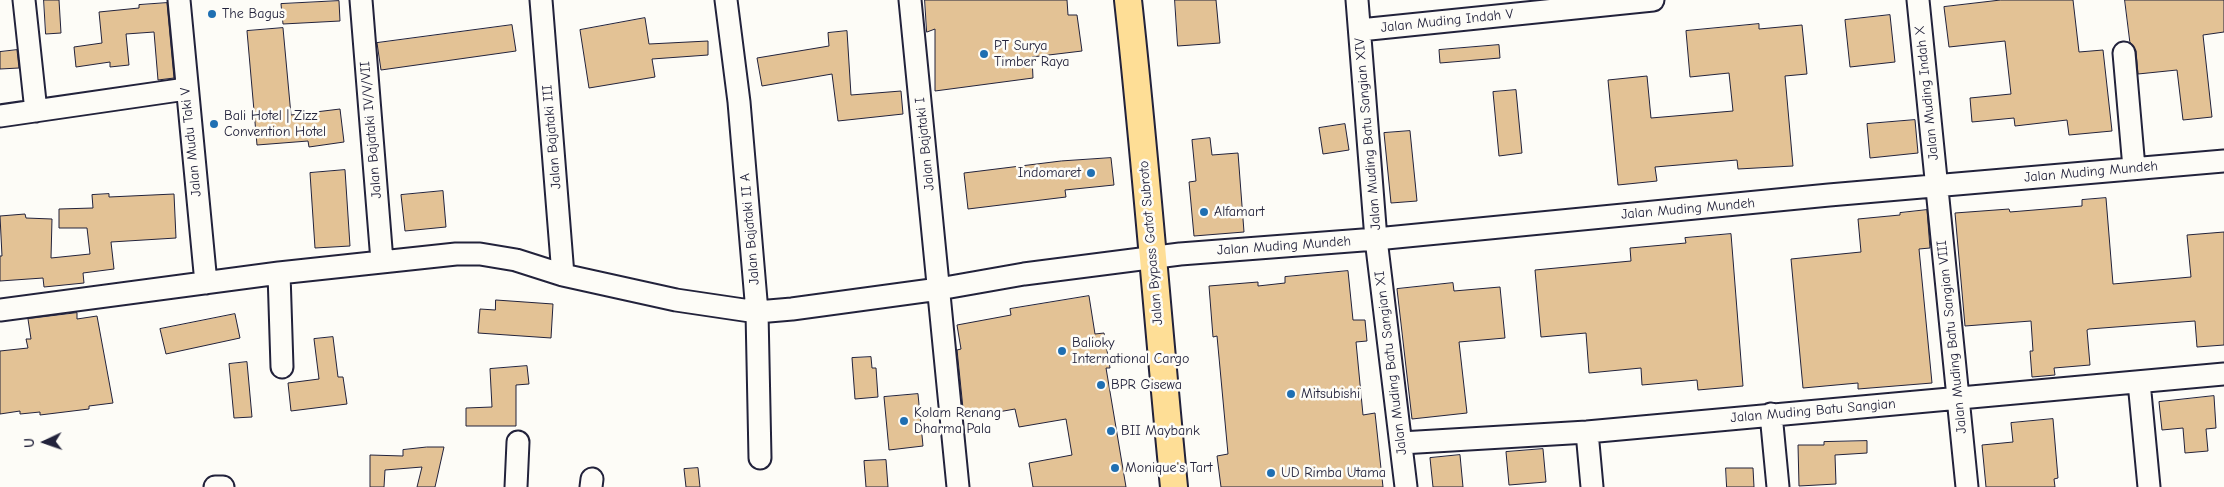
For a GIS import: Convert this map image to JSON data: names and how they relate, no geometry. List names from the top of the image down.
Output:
{
  "streets": {
    "main road": ["Jalan Bypass Gatot Subroto"],
    "street": [
      "Jalan Muding Indah V",
      "Jalan Muding Indah X",
      "Jalan Bajataki IV/V/VII",
      "Jalan Muding Batu Sangian XIV",
      "Jalan Bajataki III",
      "Jalan Mudu Taki V",
      "Jalan Bajataki I",
      "Jalan Muding Mundeh",
      "Jalan Bajataki II A",
      "Jalan Muding Batu Sangian VIII",
      "Jalan Muding Batu Sangian XI",
      "Jalan Muding Batu Sangian"
    ]
  },
  "crossings": [
    ["Jalan Muding Indah V", "Jalan Muding Batu Sangian XIV"],
    ["Jalan Muding Indah X", "Jalan Muding Mundeh"],
    ["Jalan Muding Indah X", "Jalan Muding Batu Sangian VIII"],
    ["Jalan Bajataki IV/V/VII", "Jalan Muding Mundeh"],
    ["Jalan Muding Batu Sangian XIV", "Jalan Muding Mundeh"],
    ["Jalan Muding Batu Sangian XIV", "Jalan Muding Batu Sangian XI"],
    ["Jalan Bajataki III", "Jalan Muding Mundeh"],
    ["Jalan Mudu Taki V", "Jalan Muding Mundeh"],
    ["Jalan Bajataki I", "Jalan Muding Mundeh"],
    ["Jalan Muding Mundeh", "Jalan Bajataki II A"],
    ["Jalan Muding Mundeh", "Jalan Bypass Gatot Subroto"],
    ["Jalan Muding Mundeh", "Jalan Muding Batu Sangian VIII"],
    ["Jalan Muding Mundeh", "Jalan Muding Batu Sangian XI"],
    ["Jalan Muding Batu Sangian VIII", "Jalan Muding Batu Sangian"],
    ["Jalan Muding Batu Sangian XI", "Jalan Muding Batu Sangian"]
  ],
  "places": [
    "The Bagus",
    "PT Surya Timber Raya",
    "Bali Hotel | Zizz Convention Hotel",
    "Indomaret",
    "Alfamart",
    "Balioky International Cargo",
    "BPR Gisewa",
    "Mitsubishi",
    "Kolam Renang Dharma Pala",
    "BII Maybank",
    "Monique's Tart",
    "UD Rimba Utama"
  ],
  "north": "left"
}
